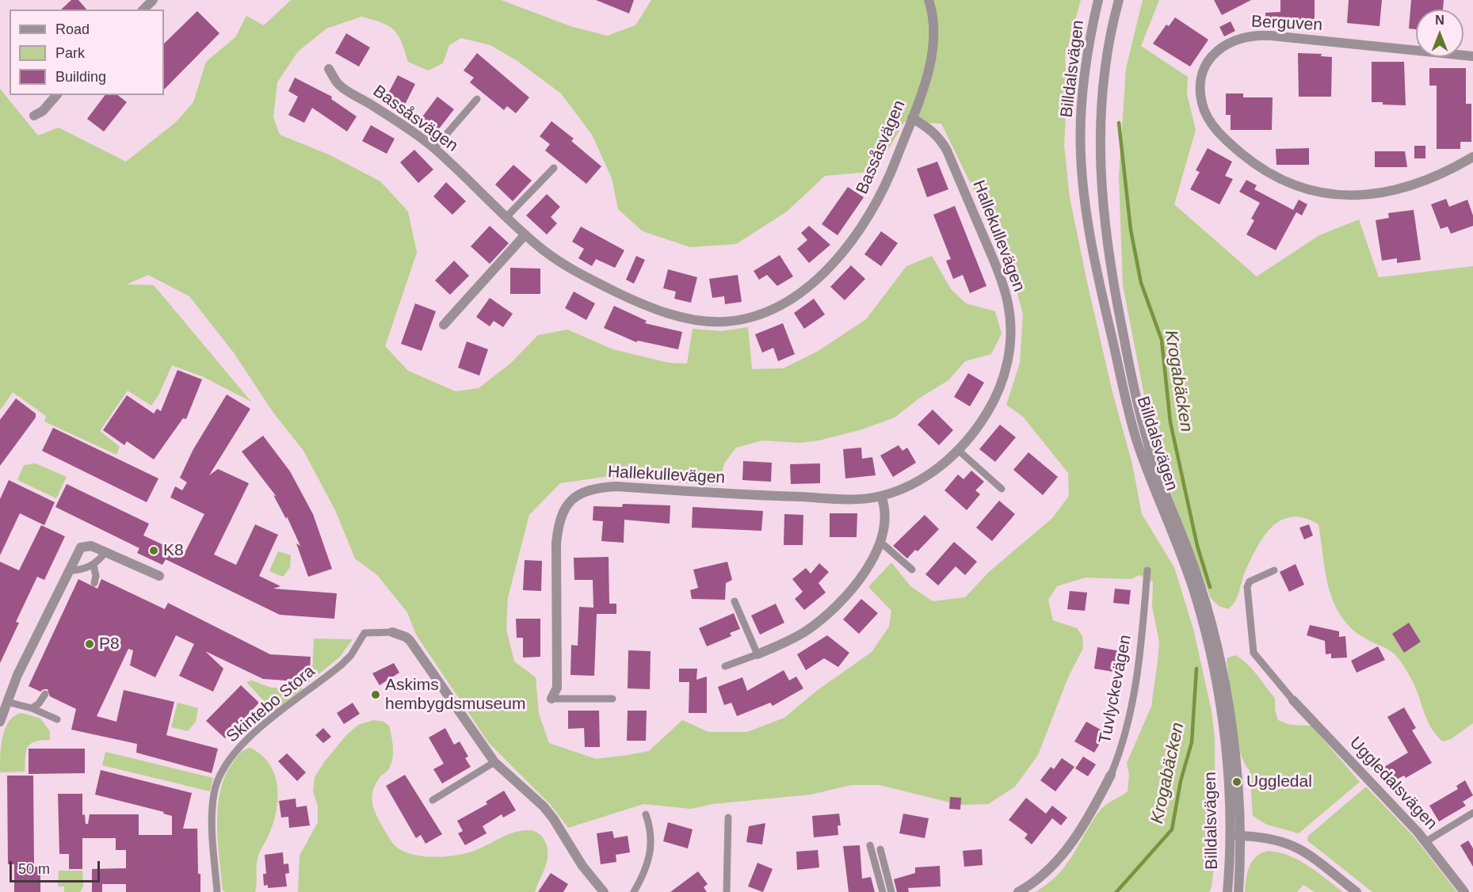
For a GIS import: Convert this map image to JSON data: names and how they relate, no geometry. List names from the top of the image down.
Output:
{
  "streets": {
    "street": [
      "Berguven",
      "Billdalsvägen",
      "Bassåsvägen",
      "Hallekullevägen",
      "Tuvlyckevägen",
      "Uggledalsvägen"
    ],
    "lane": ["Skintebo Stora"]
  },
  "crossings": [
    ["Bassåsvägen", "Hallekullevägen"]
  ],
  "water": ["Krogabäcken"],
  "places": [
    "K8",
    "P8",
    "Askims hembygdsmuseum",
    "Uggledal"
  ],
  "legend": ["Road", "Park", "Building"],
  "scale_bar": "50 m",
  "north": "top"
}
